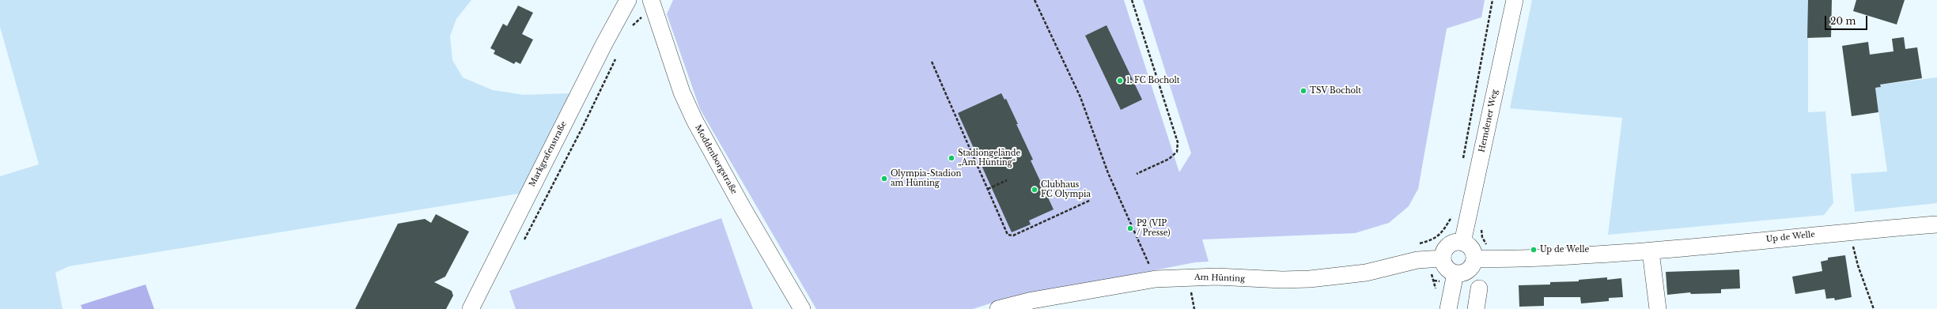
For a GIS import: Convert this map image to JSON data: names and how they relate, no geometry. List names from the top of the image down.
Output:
{
  "streets": {
    "street": [
      "Hemdener Weg",
      "Markgrafenstraße",
      "Moddenborgstraße",
      "Up de Welle",
      "Am Hünting"
    ]
  },
  "crossings": [
    ["Hemdener Weg", "Up de Welle"],
    ["Hemdener Weg", "Am Hünting"],
    ["Up de Welle", "Am Hünting"]
  ],
  "places": [
    "1. FC Bocholt",
    "TSV Bocholt",
    "Stadiongelände „Am Hünting“",
    "Olympia-Stadion am Hünting",
    "Clubhaus FC Olympia",
    "P2 (VIP / Presse)",
    "Up de Welle"
  ],
  "scale_bar": "20 m"
}
